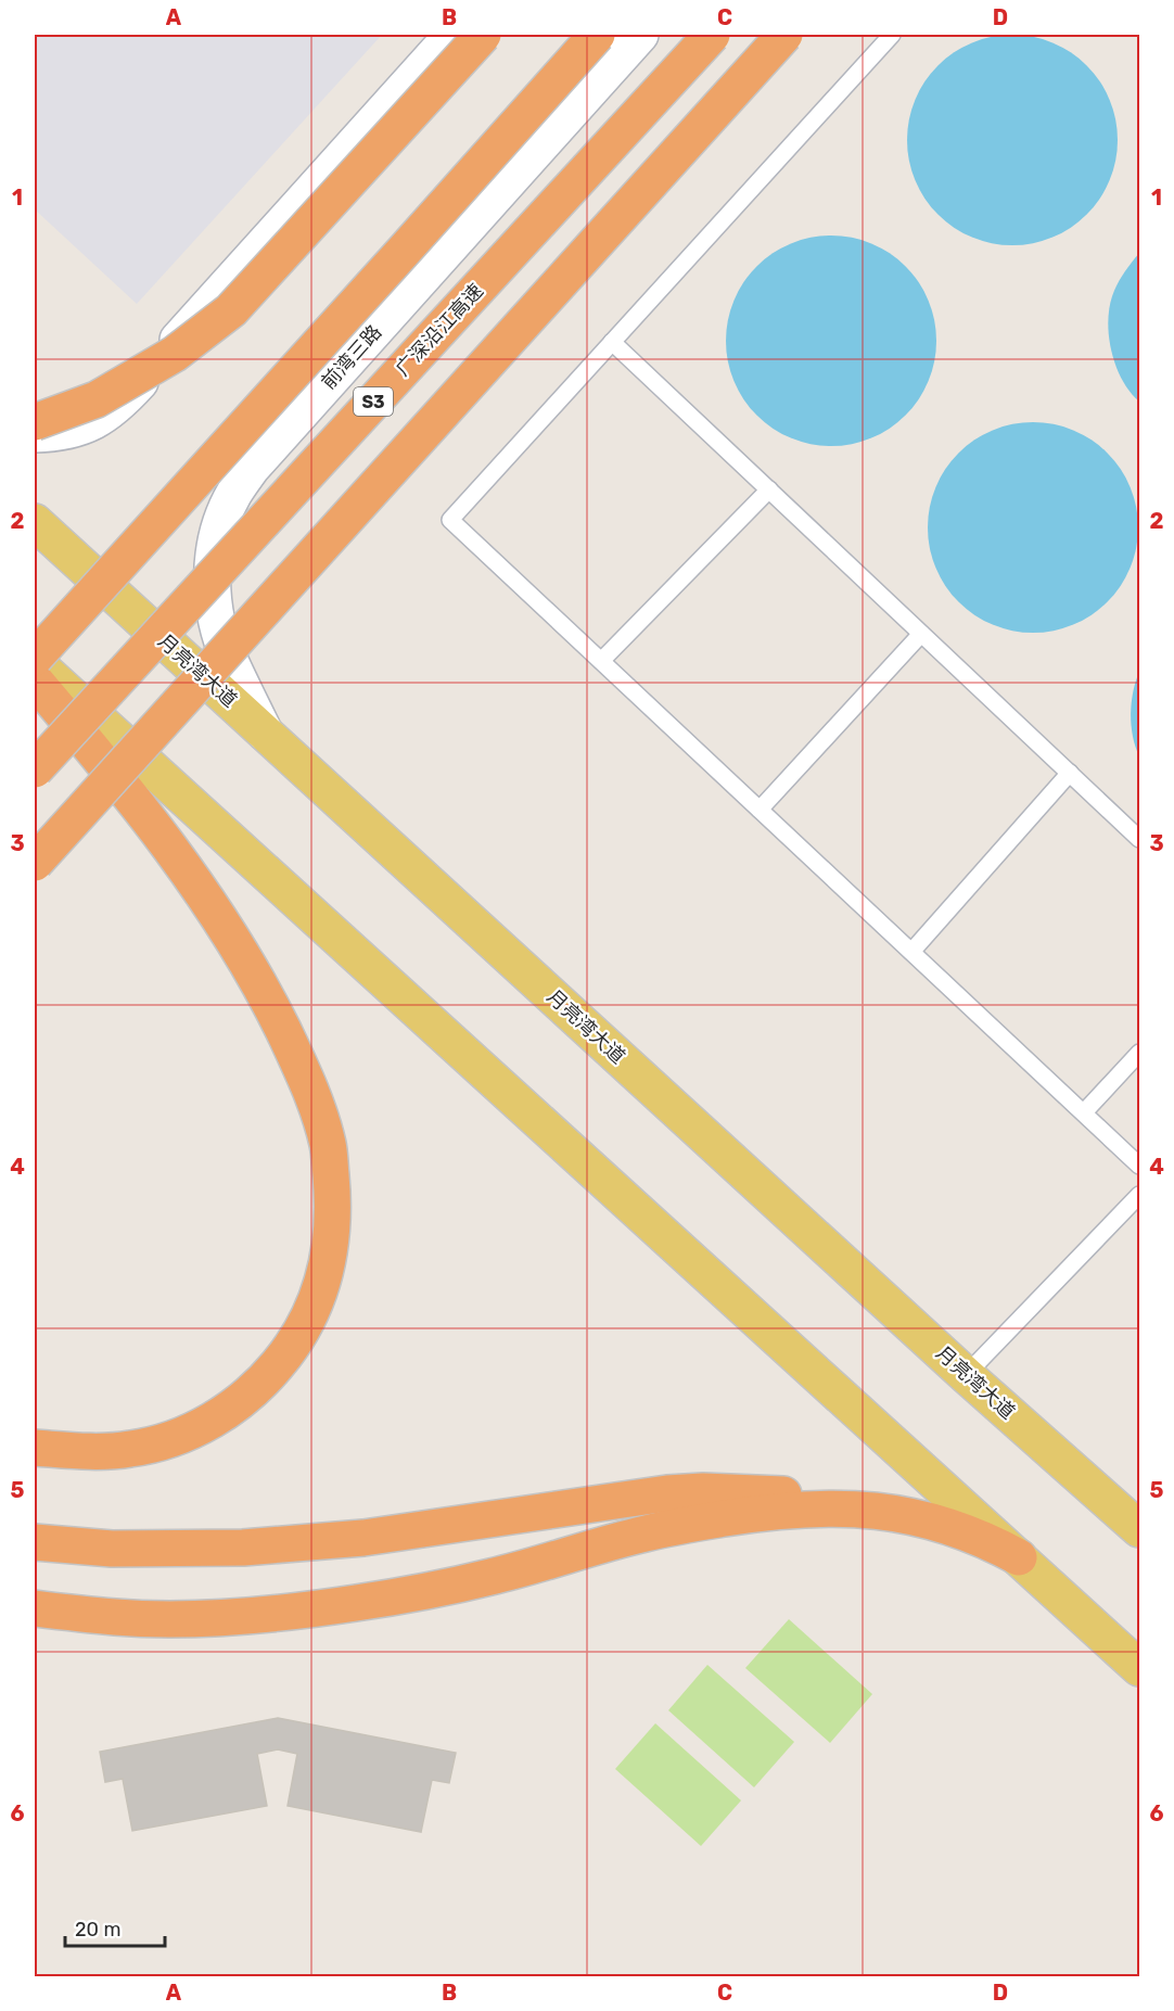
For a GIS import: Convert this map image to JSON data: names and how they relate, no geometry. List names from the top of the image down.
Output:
{
  "streets": {
    "highway": ["广深沿江高速", "S3"],
    "main road": ["月亮湾大道"],
    "street": ["前湾三路"]
  },
  "crossings": [
    ["前湾三路", "月亮湾大道"]
  ],
  "scale_bar": "20 m",
  "grid": {
    "columns": [
      "A",
      "B",
      "C",
      "D"
    ],
    "rows": [
      "1",
      "2",
      "3",
      "4",
      "5",
      "6"
    ]
  }
}
